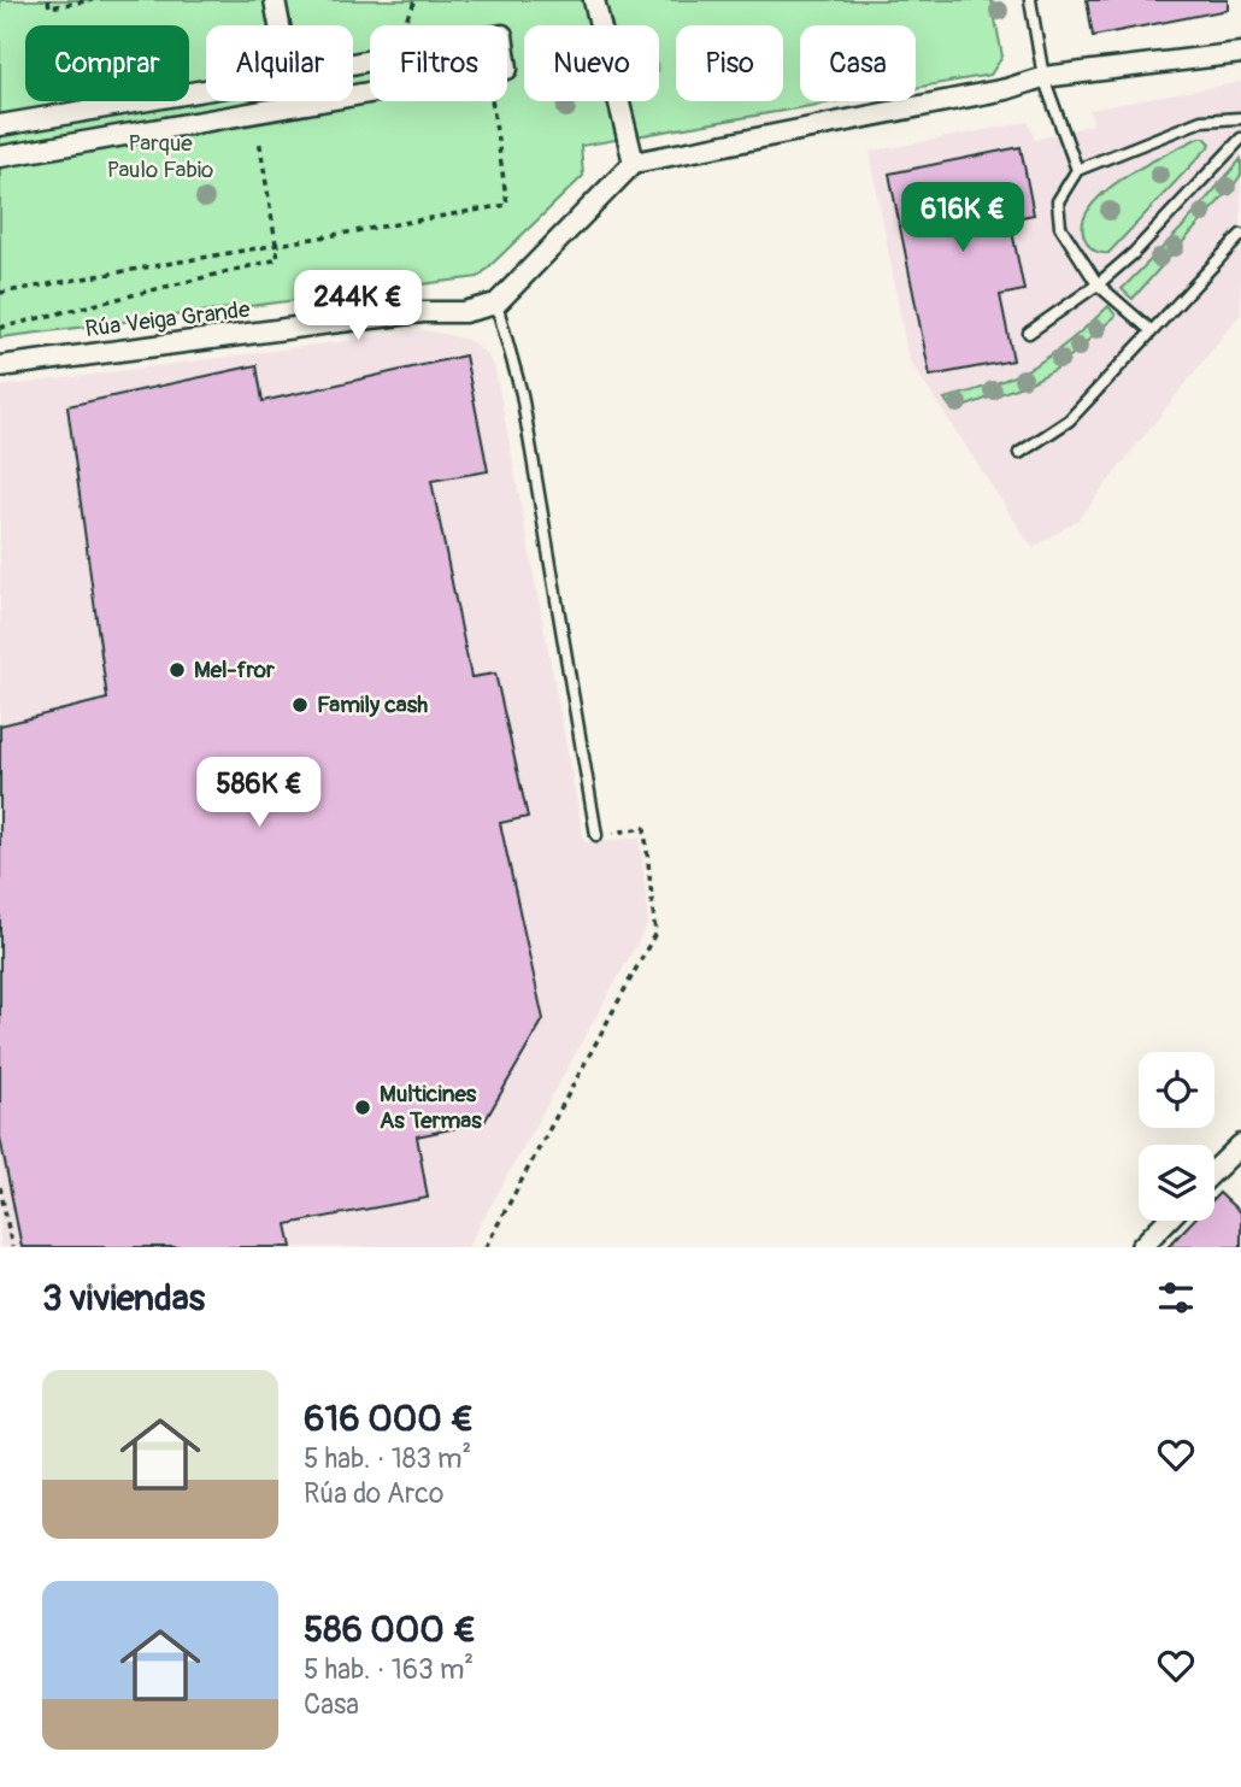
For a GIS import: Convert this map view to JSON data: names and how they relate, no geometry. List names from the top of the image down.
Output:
{
  "streets": {
    "street": ["Rúa Veiga Grande"]
  },
  "parks": ["Parque Paulo Fabio"],
  "places": ["Mel-fror", "Family cash", "Multicines As Termas"],
  "page": {
    "chip": [
      "Comprar",
      "Alquilar",
      "Filtros",
      "Nuevo",
      "Piso",
      "Casa"
    ],
    "price": ["616K €", "244K €", "586K €"],
    "heading": "3 viviendas",
    "list": [
      {
        "name": "616 000 €",
        "note": "5 hab. · 183 m² · Rúa do Arco"
      },
      {
        "name": "586 000 €",
        "note": "5 hab. · 163 m² · Casa"
      }
    ]
  }
}
